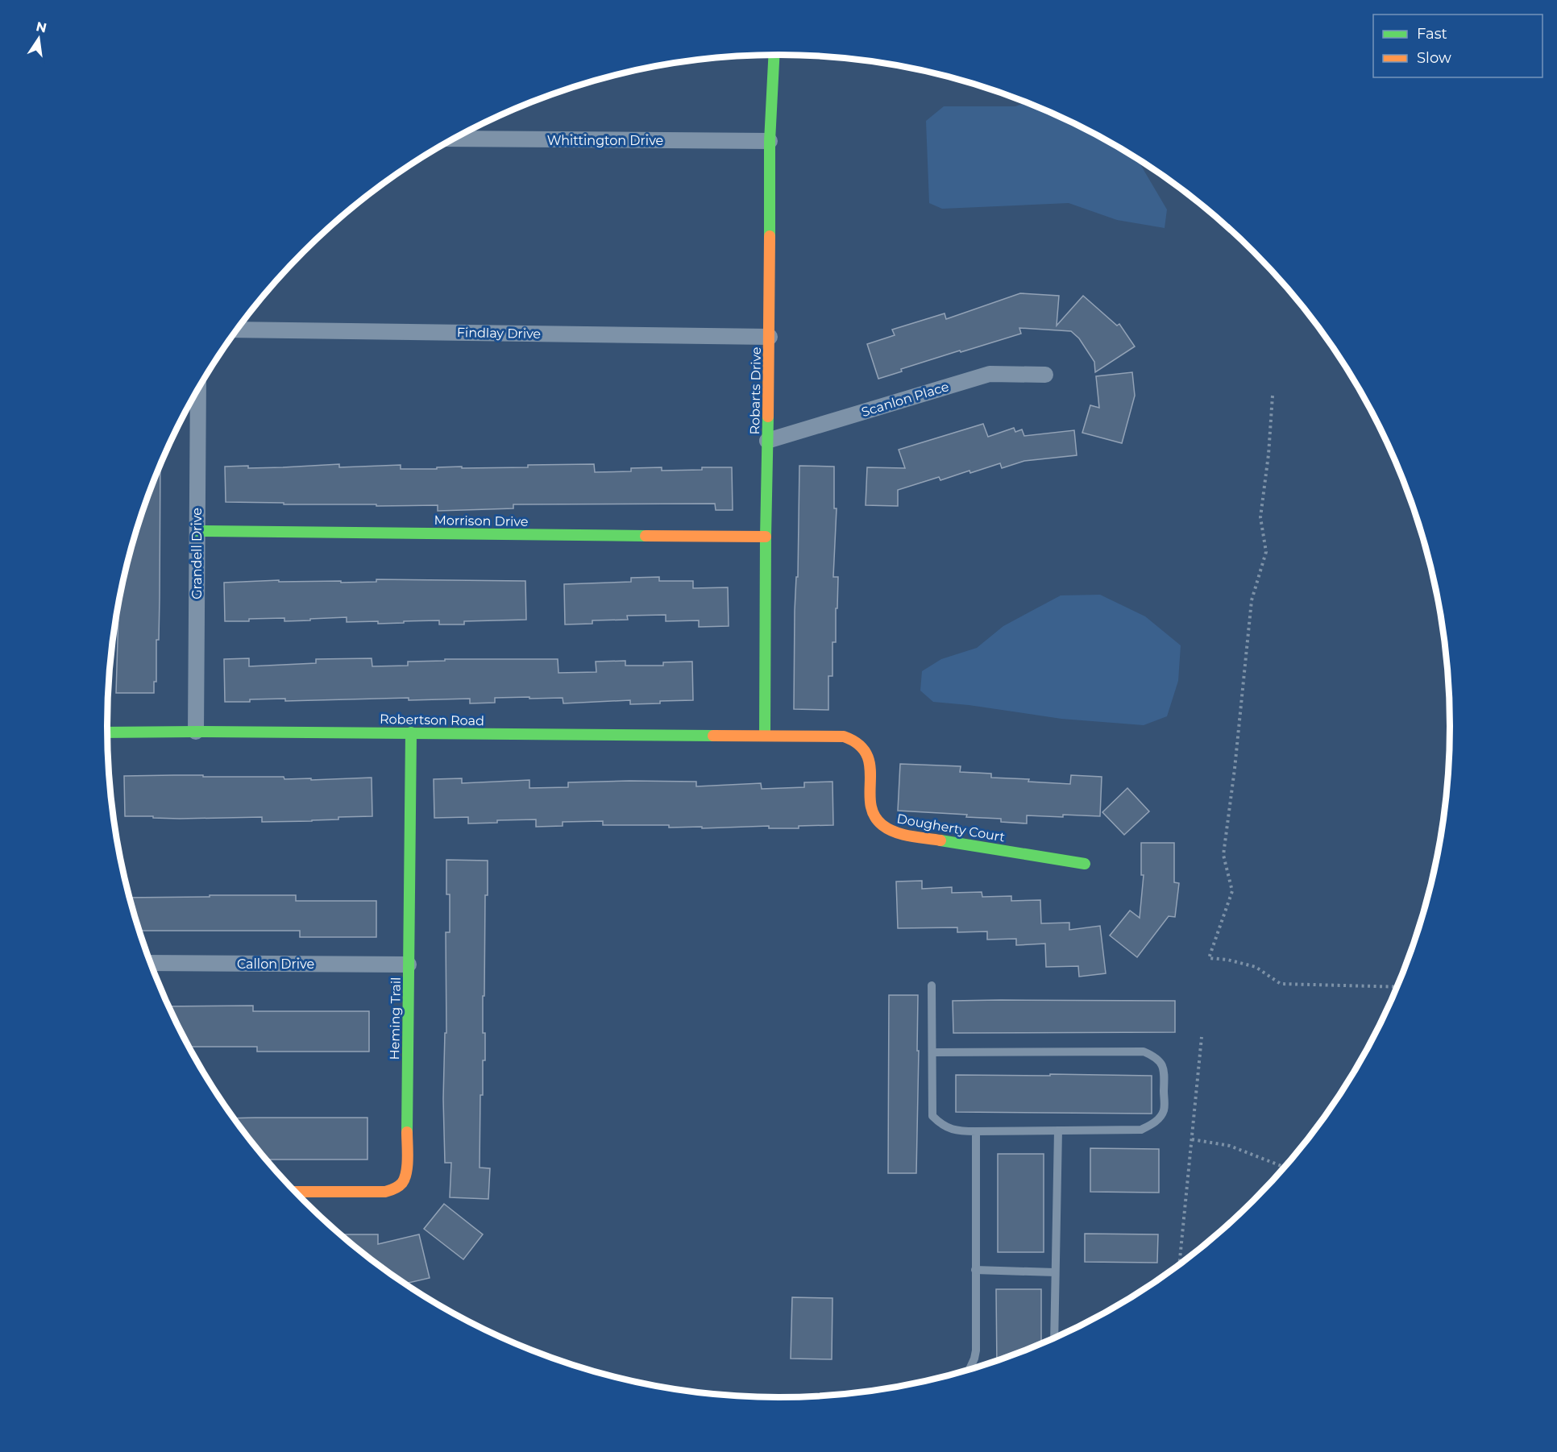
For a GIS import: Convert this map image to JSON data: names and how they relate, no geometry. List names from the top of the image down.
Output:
{
  "streets": {
    "street": [
      "Whittington Drive",
      "Findlay Drive",
      "Robarts Drive",
      "Scanlon Place",
      "Morrison Drive",
      "Grandell Drive",
      "Robertson Road",
      "Dougherty Court",
      "Callon Drive",
      "Heming Trail"
    ]
  },
  "crossings": [
    ["Whittington Drive", "Robarts Drive"],
    ["Findlay Drive", "Robarts Drive"],
    ["Robarts Drive", "Scanlon Place"],
    ["Robarts Drive", "Morrison Drive"],
    ["Robarts Drive", "Robertson Road"],
    ["Robarts Drive", "Dougherty Court"],
    ["Morrison Drive", "Grandell Drive"],
    ["Grandell Drive", "Robertson Road"],
    ["Robertson Road", "Dougherty Court"],
    ["Robertson Road", "Heming Trail"],
    ["Callon Drive", "Heming Trail"]
  ],
  "legend": ["Fast", "Slow"],
  "north": "top"
}
